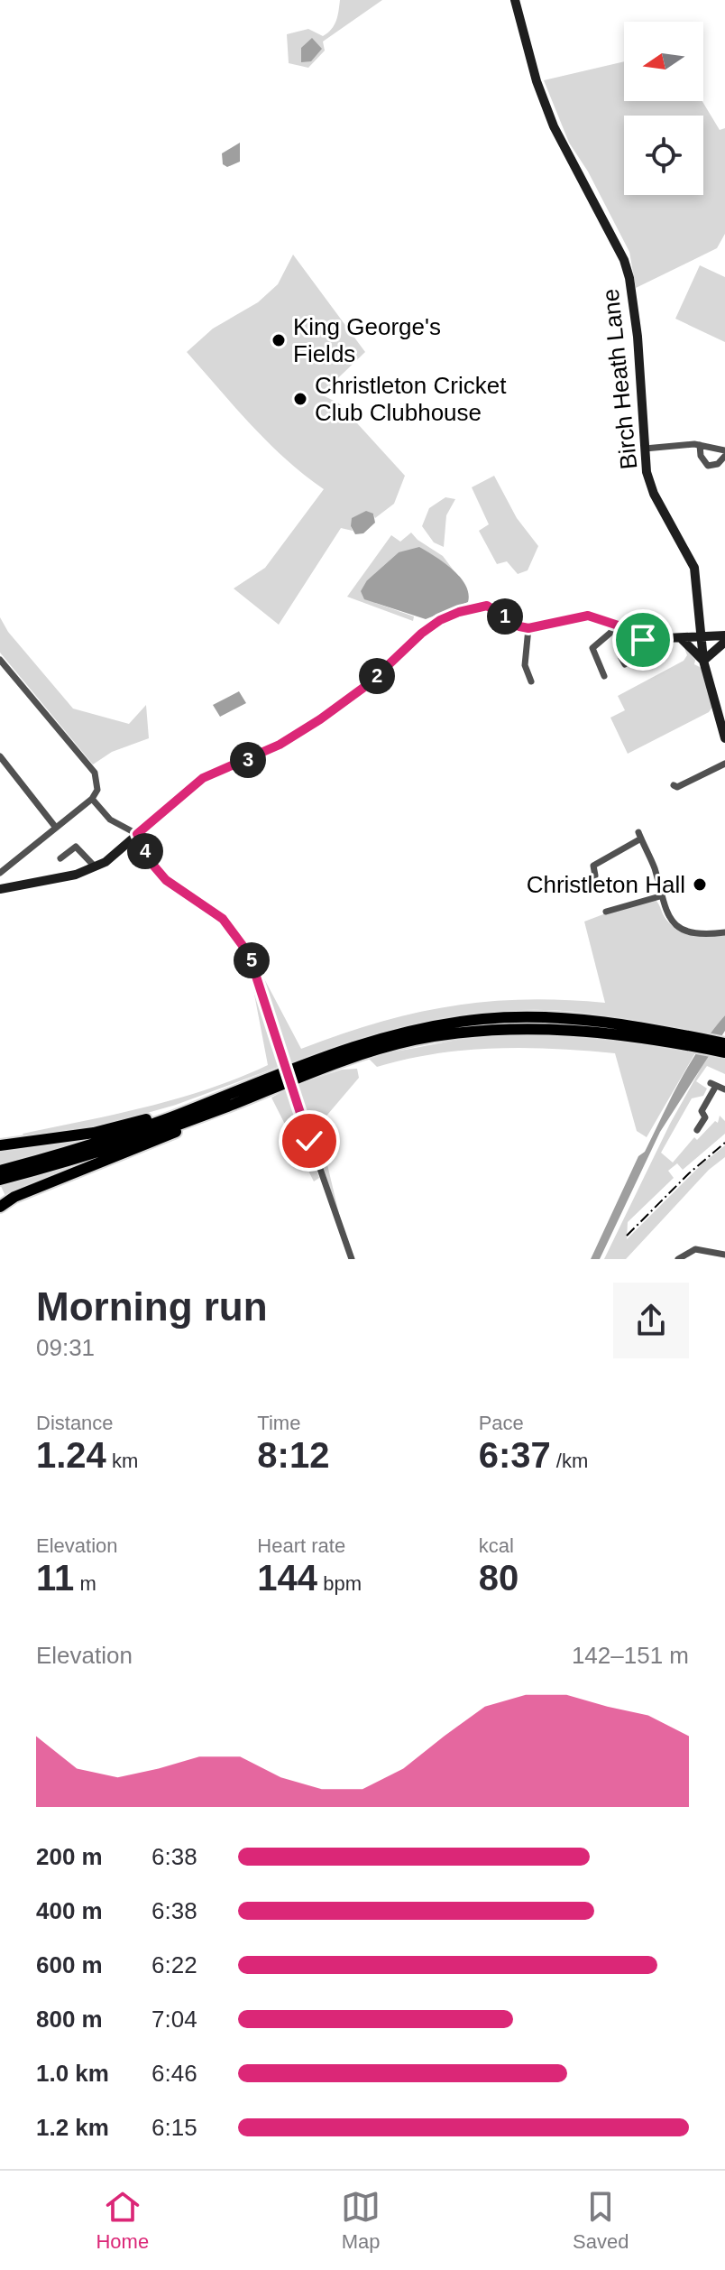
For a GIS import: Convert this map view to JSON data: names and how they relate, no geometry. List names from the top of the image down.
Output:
{
  "streets": {
    "street": ["Birch Heath Lane"]
  },
  "places": ["King George's Fields", "Christleton Cricket Club Clubhouse", "Christleton Hall"],
  "north": "left",
  "page": {
    "pins": [
      "1",
      "2",
      "3",
      "4",
      "5"
    ],
    "heading": ["Morning run", "09:31"],
    "stats": [
      ["Distance", "1.24 km"],
      ["Time", "8:12"],
      ["Pace", "6:37 /km"],
      ["Elevation", "11 m"],
      ["Heart rate", "144 bpm"],
      ["kcal", "80"]
    ],
    "chart": ["Elevation", "142–151 m"],
    "list": [
      {
        "name": "200 m",
        "note": "6:38"
      },
      {
        "name": "400 m",
        "note": "6:38"
      },
      {
        "name": "600 m",
        "note": "6:22"
      },
      {
        "name": "800 m",
        "note": "7:04"
      },
      {
        "name": "1.0 km",
        "note": "6:46"
      },
      {
        "name": "1.2 km",
        "note": "6:15"
      }
    ],
    "tabs": ["Home", "Map", "Saved"]
  }
}
